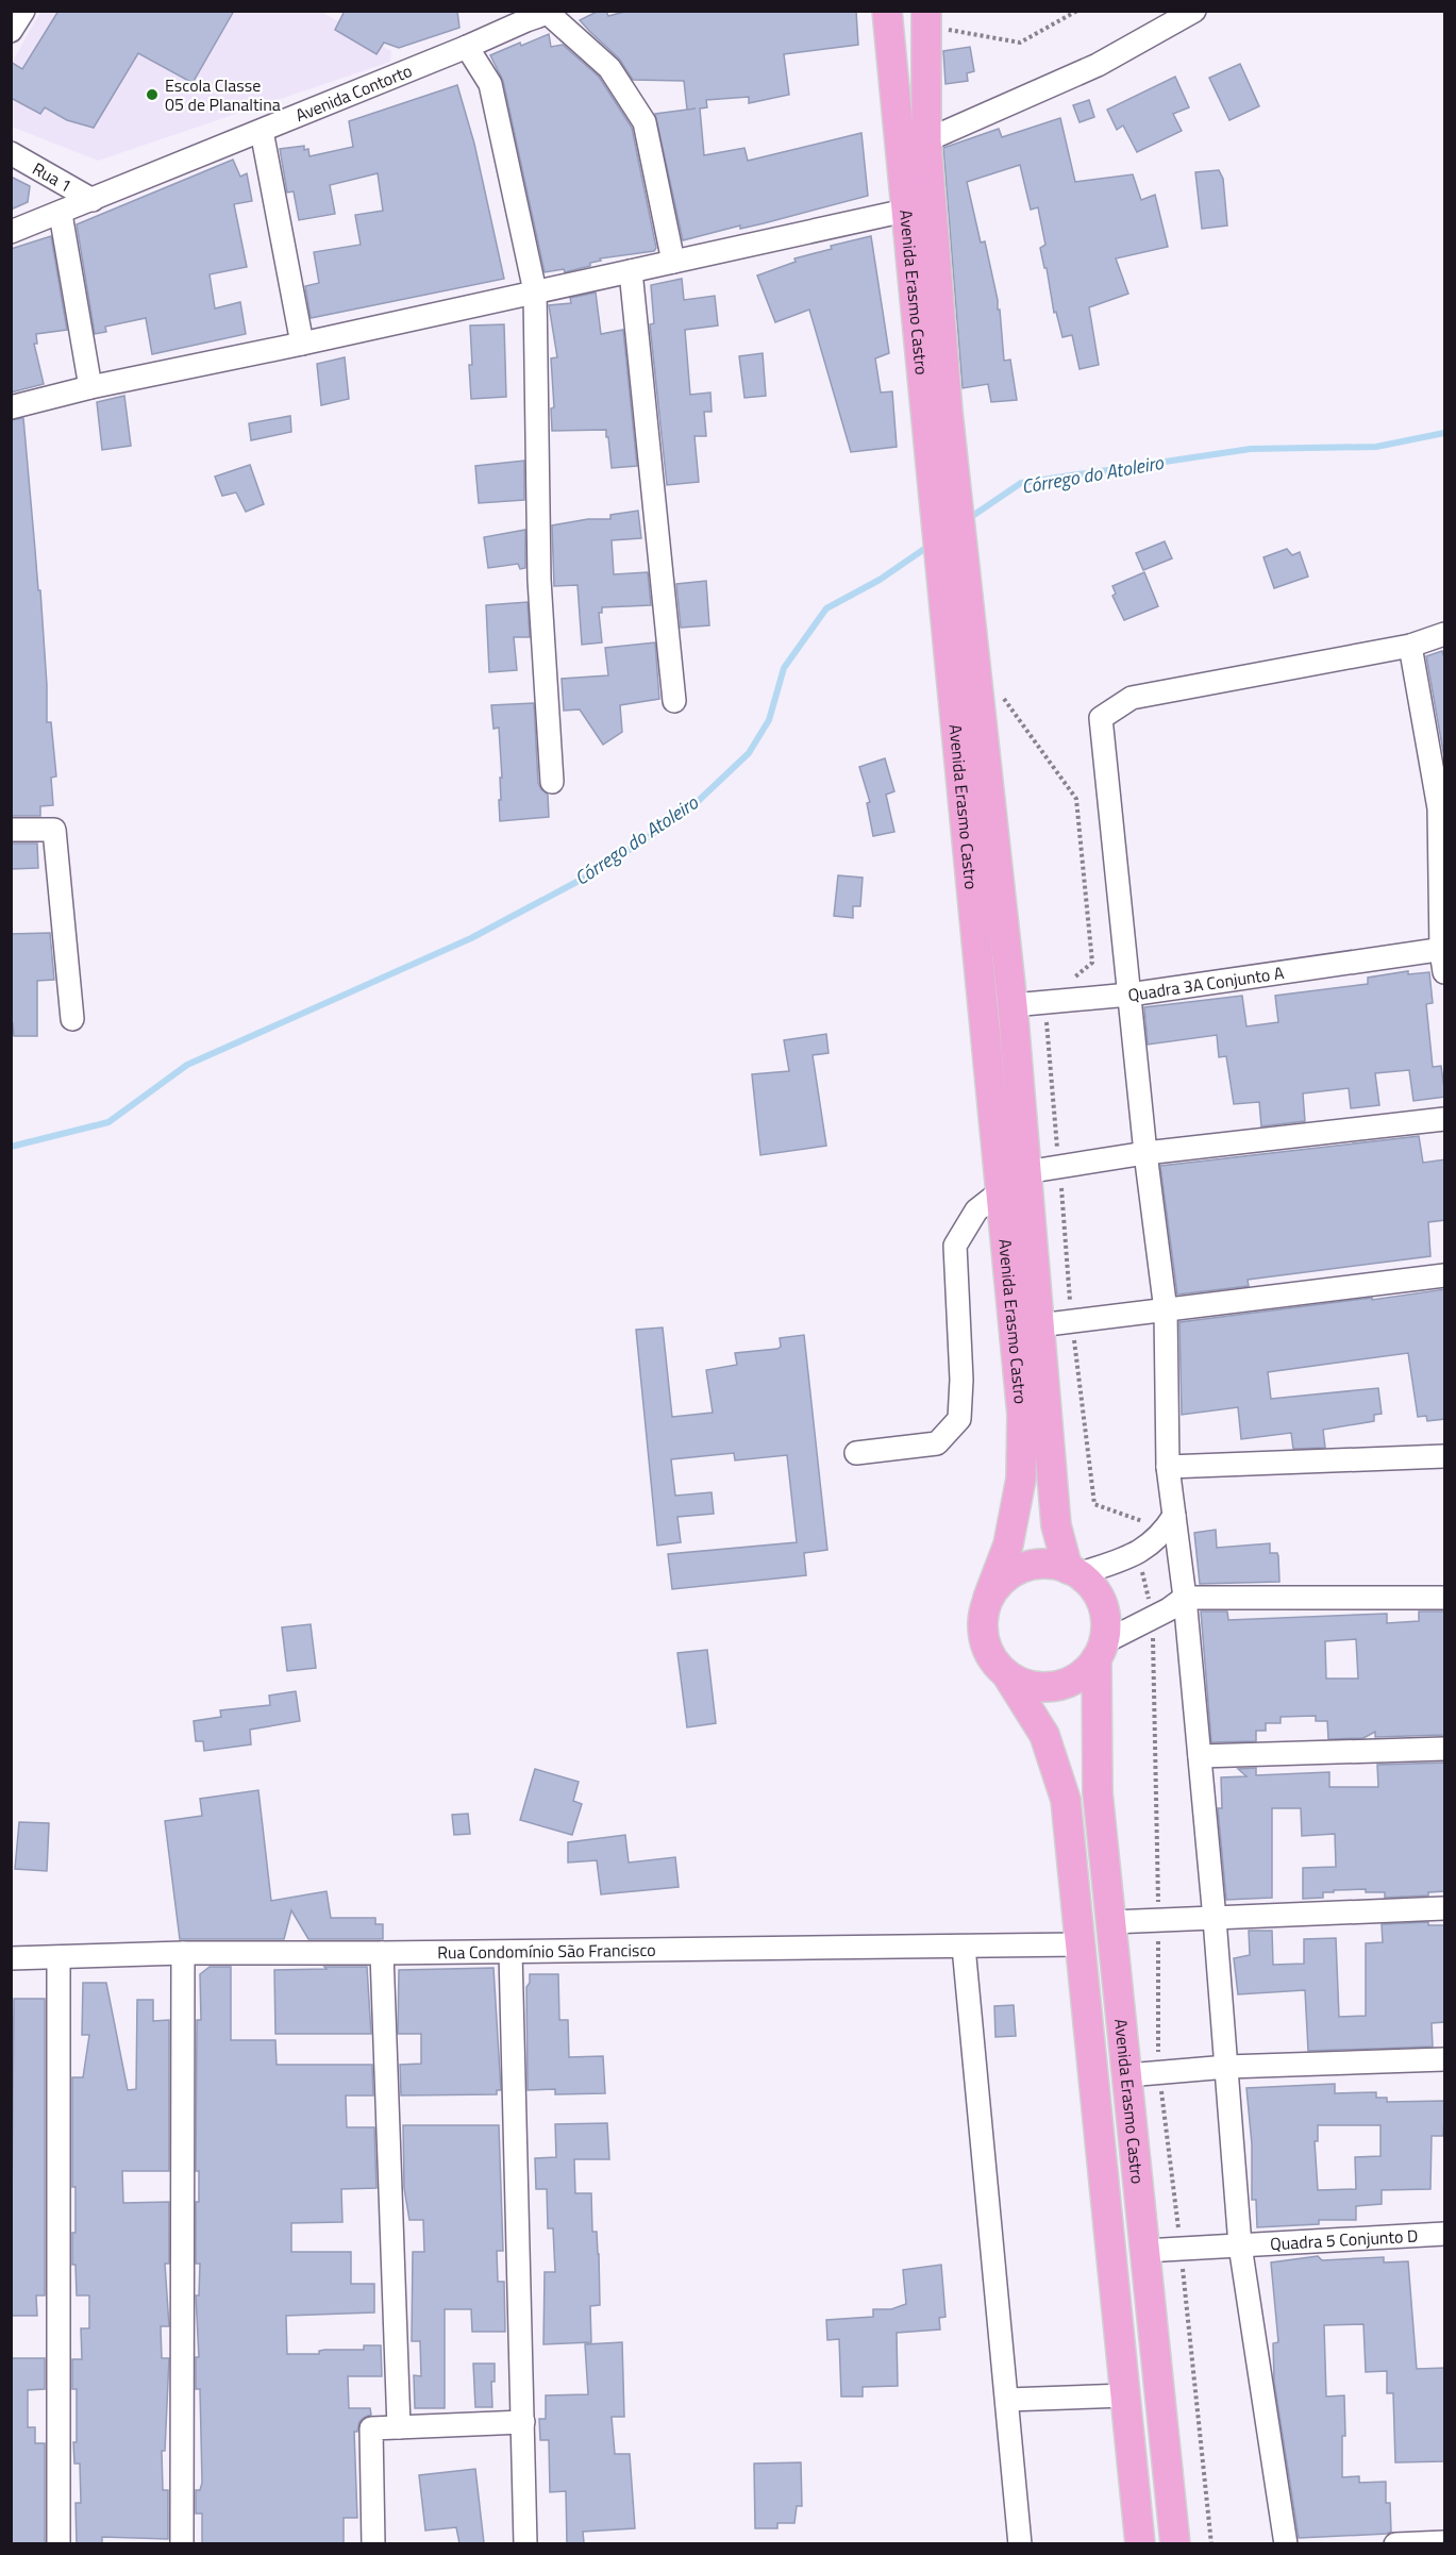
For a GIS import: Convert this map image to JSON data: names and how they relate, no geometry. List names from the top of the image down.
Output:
{
  "streets": {
    "main road": ["Avenida Erasmo Castro"],
    "street": [
      "Avenida Contorto",
      "Rua 1",
      "Quadra 3A Conjunto A",
      "Rua Condomínio São Francisco",
      "Quadra 5 Conjunto D"
    ]
  },
  "crossings": [
    ["Avenida Contorto", "Rua 1"],
    ["Avenida Erasmo Castro", "Rua Condomínio São Francisco"],
    ["Avenida Erasmo Castro", "Quadra 5 Conjunto D"],
    ["Quadra 3A Conjunto A", "Quadra 5 Conjunto D"]
  ],
  "water": ["Córrego do Atoleiro"],
  "places": ["Escola Classe 05 de Planaltina"]
}
